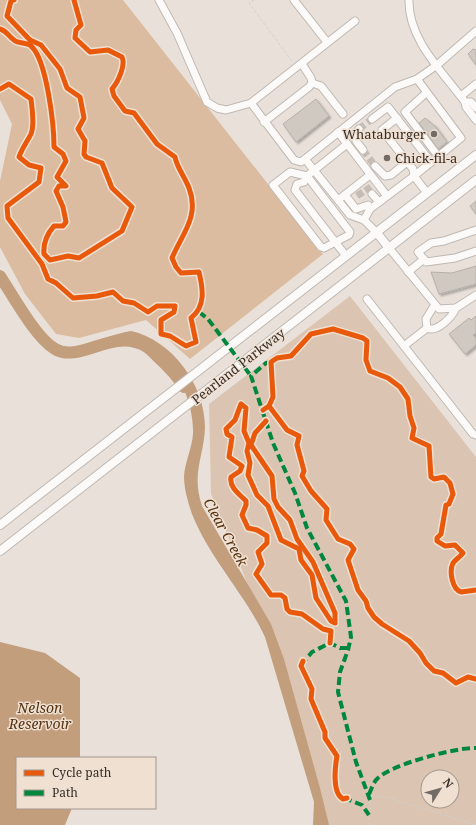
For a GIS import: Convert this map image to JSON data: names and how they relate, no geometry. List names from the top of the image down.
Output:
{
  "streets": {
    "main road": ["Pearland Parkway"]
  },
  "water": ["Clear Creek", "Nelson Reservoir"],
  "places": ["Whataburger", "Chick-fil-a"],
  "legend": ["Cycle path", "Path"],
  "north": "top right"
}
